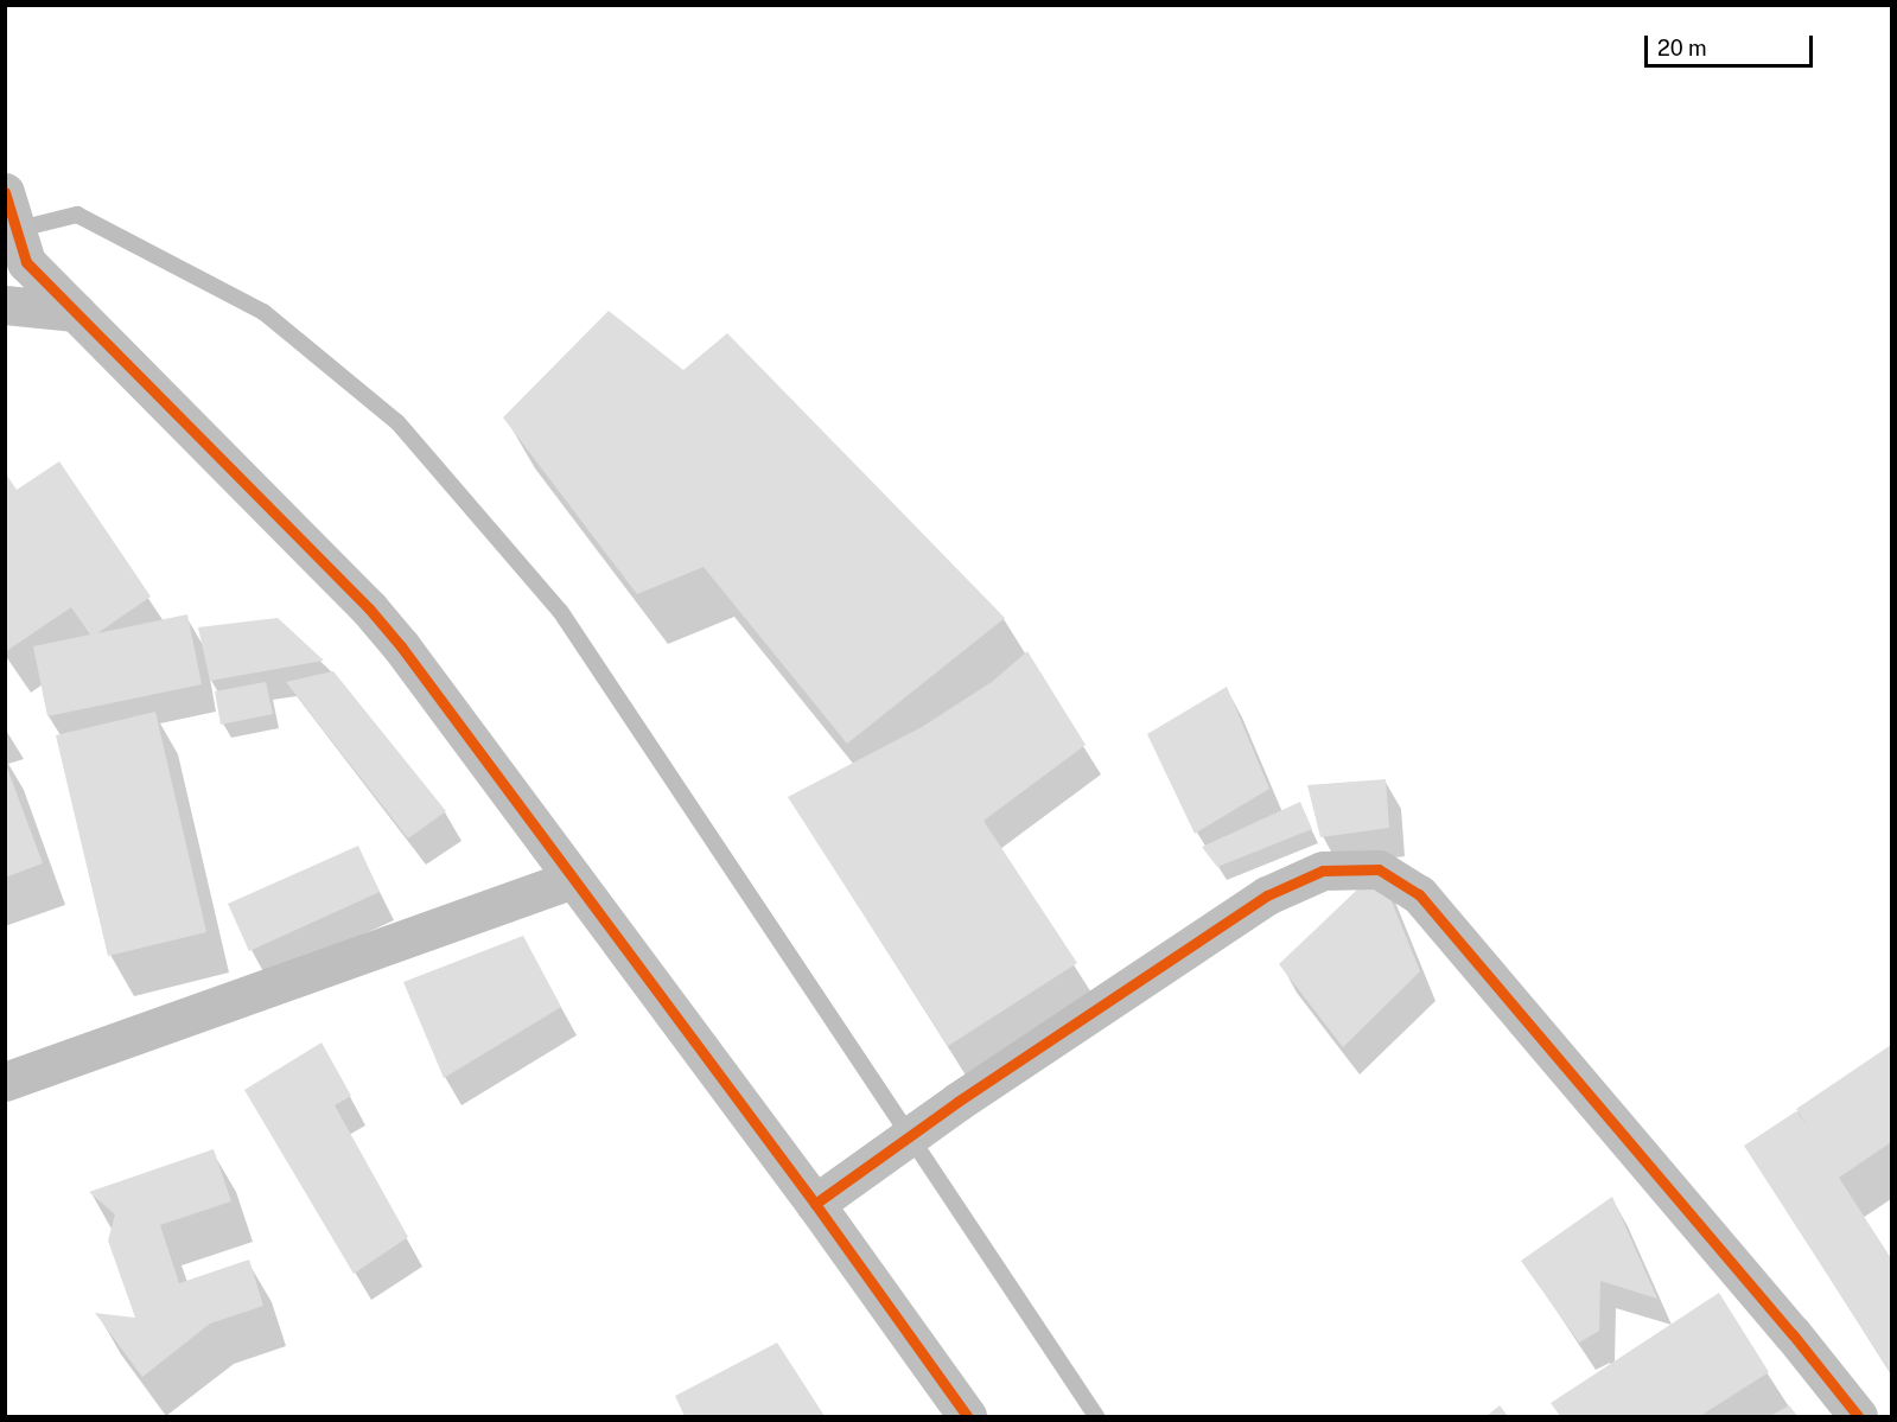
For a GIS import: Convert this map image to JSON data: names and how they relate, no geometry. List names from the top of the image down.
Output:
{
  "scale_bar": "20 m"
}
